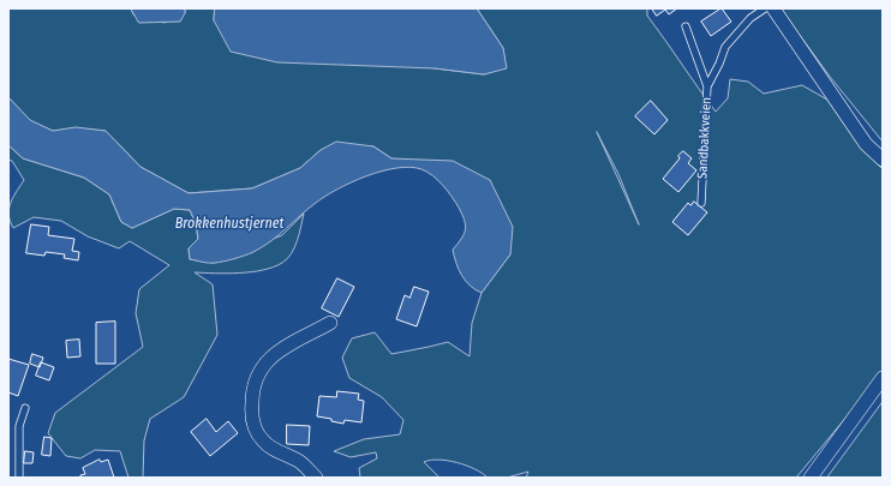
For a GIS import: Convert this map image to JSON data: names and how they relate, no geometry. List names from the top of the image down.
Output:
{
  "streets": {
    "lane": ["Sandbakkveien"]
  },
  "water": ["Brokkenhustjernet"]
}
